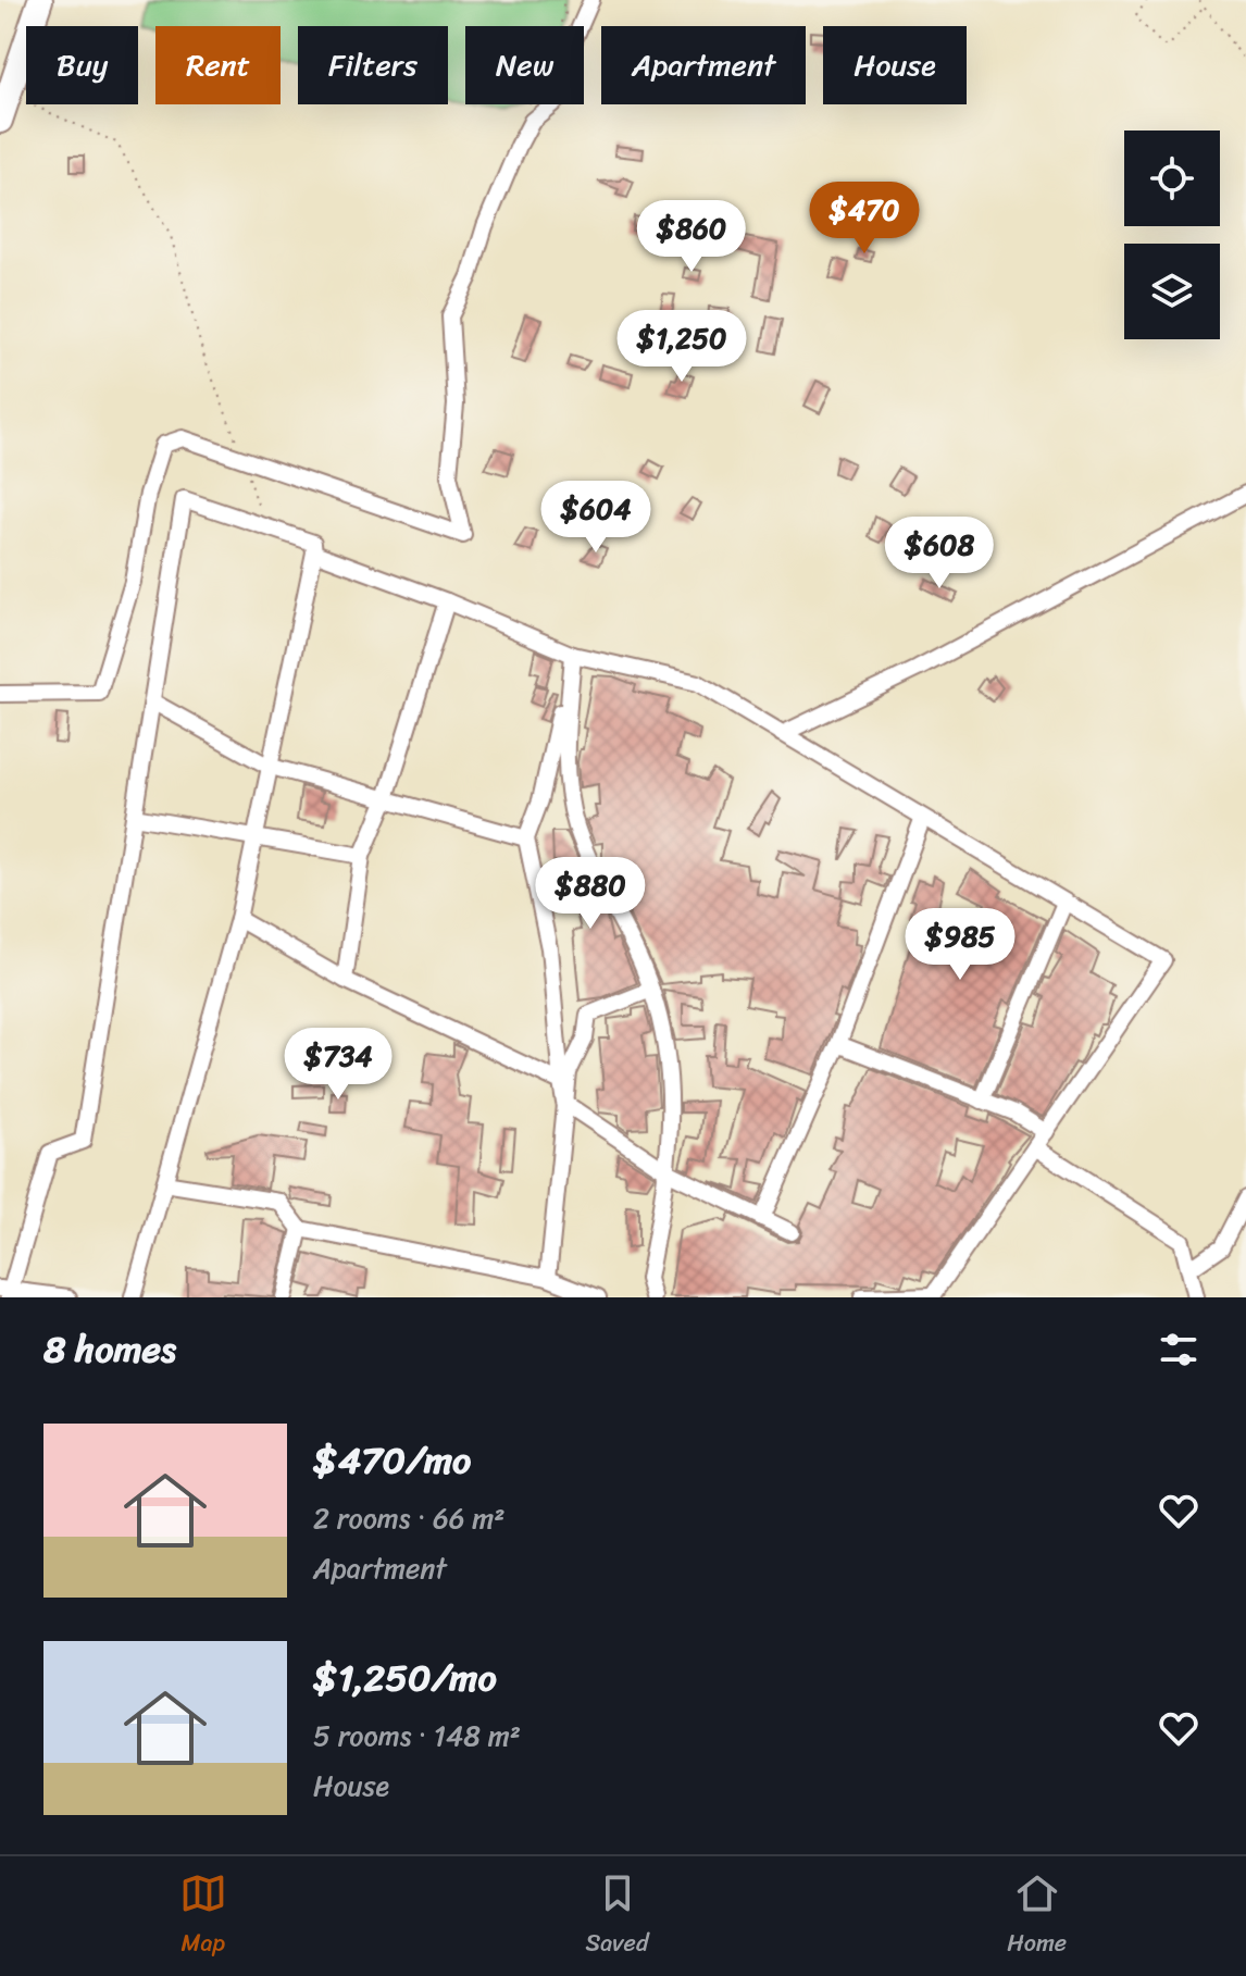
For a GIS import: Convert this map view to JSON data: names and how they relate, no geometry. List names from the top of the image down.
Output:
{
  "page": {
    "chip": [
      "Buy",
      "Rent",
      "Filters",
      "New",
      "Apartment",
      "House"
    ],
    "price": [
      "$470",
      "$860",
      "$1,250",
      "$604",
      "$608",
      "$880",
      "$985",
      "$734"
    ],
    "heading": "8 homes",
    "list": [
      {
        "name": "$470/mo",
        "note": "2 rooms · 66 m² · Apartment"
      },
      {
        "name": "$1,250/mo",
        "note": "5 rooms · 148 m² · House"
      }
    ],
    "tabs": ["Map", "Saved", "Home"]
  }
}
